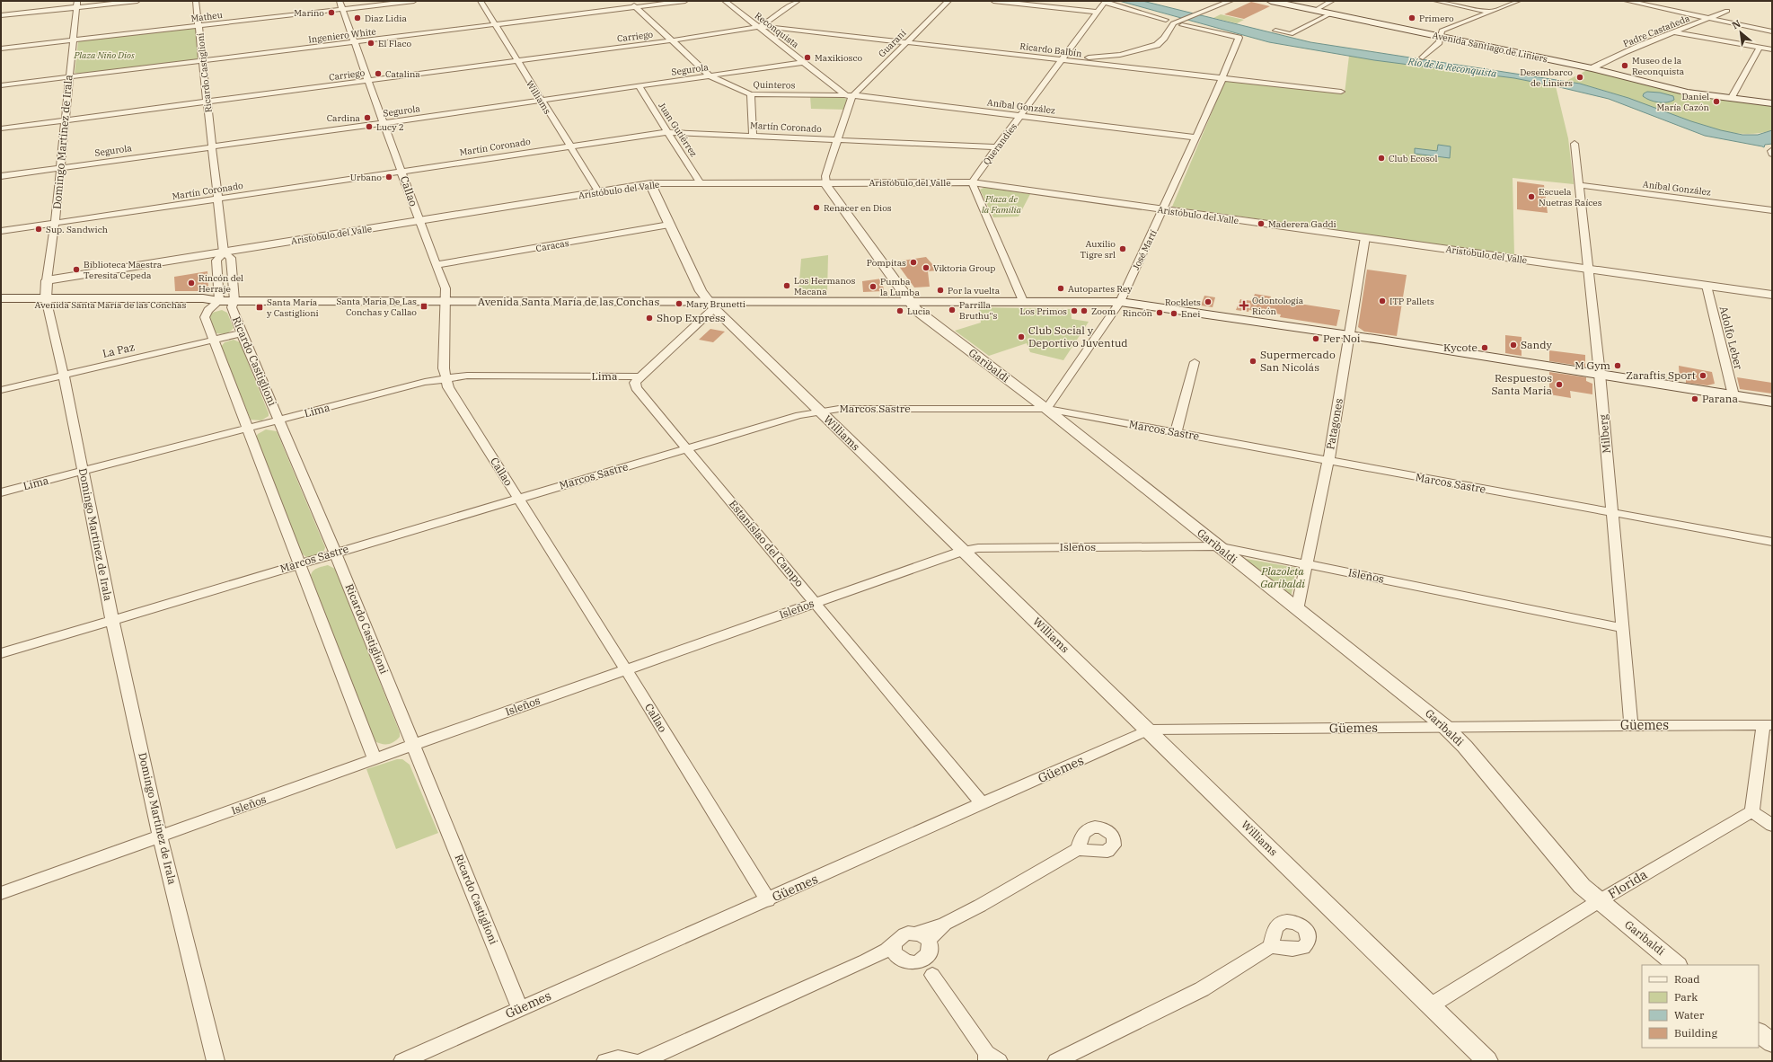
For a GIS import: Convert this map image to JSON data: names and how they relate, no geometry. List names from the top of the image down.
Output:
{
  "streets": {
    "main road": ["Avenida Santiago de Liniers", "Avenida Santa María de las Conchas"],
    "street": [
      "Matheu",
      "Reconquista",
      "Padre Castañeda",
      "Ingeniero White",
      "Carriego",
      "Guaraní",
      "Ricardo Balbín",
      "Segurola",
      "Ricardo Castiglioni",
      "Quinteros",
      "Williams",
      "Aníbal González",
      "Martín Coronado",
      "Juan Gutiérrez",
      "Domingo Martínez de Irala",
      "Querandíes",
      "Aristóbulo del Valle",
      "Callao",
      "Caracas",
      "José Martí",
      "Adolfo Leber",
      "La Paz",
      "Garibaldi",
      "Lima",
      "Marcos Sastre",
      "Patagones",
      "Milberg",
      "Estanislao del Campo",
      "Isleños",
      "Güemes",
      "Florida"
    ]
  },
  "crossings": [
    ["Matheu", "Ricardo Castiglioni"],
    ["Matheu", "Domingo Martínez de Irala"],
    ["Matheu", "Callao"],
    ["Reconquista", "Carriego"],
    ["Reconquista", "Ricardo Balbín"],
    ["Reconquista", "Segurola"],
    ["Reconquista", "Quinteros"],
    ["Reconquista", "Aníbal González"],
    ["Padre Castañeda", "Avenida Santiago de Liniers"],
    ["Ingeniero White", "Ricardo Castiglioni"],
    ["Ingeniero White", "Quinteros"],
    ["Ingeniero White", "Williams"],
    ["Ingeniero White", "Domingo Martínez de Irala"],
    ["Ingeniero White", "Callao"],
    ["Carriego", "Ricardo Balbín"],
    ["Carriego", "Ricardo Castiglioni"],
    ["Carriego", "Quinteros"],
    ["Carriego", "Williams"],
    ["Carriego", "Domingo Martínez de Irala"],
    ["Carriego", "Callao"],
    ["Guaraní", "Ricardo Balbín"],
    ["Guaraní", "Aníbal González"],
    ["Ricardo Balbín", "Querandíes"],
    ["Ricardo Balbín", "José Martí"],
    ["Segurola", "Ricardo Castiglioni"],
    ["Segurola", "Quinteros"],
    ["Segurola", "Williams"],
    ["Segurola", "Juan Gutiérrez"],
    ["Segurola", "Domingo Martínez de Irala"],
    ["Segurola", "Callao"],
    ["Ricardo Castiglioni", "Martín Coronado"],
    ["Ricardo Castiglioni", "Aristóbulo del Valle"],
    ["Ricardo Castiglioni", "Avenida Santa María de las Conchas"],
    ["Ricardo Castiglioni", "La Paz"],
    ["Ricardo Castiglioni", "Lima"],
    ["Ricardo Castiglioni", "Marcos Sastre"],
    ["Ricardo Castiglioni", "Isleños"],
    ["Ricardo Castiglioni", "Güemes"],
    ["Quinteros", "Aníbal González"],
    ["Williams", "Martín Coronado"],
    ["Williams", "Aristóbulo del Valle"],
    ["Williams", "Caracas"],
    ["Williams", "Avenida Santa María de las Conchas"],
    ["Williams", "Marcos Sastre"],
    ["Williams", "Isleños"],
    ["Williams", "Güemes"],
    ["Williams", "Florida"],
    ["Aníbal González", "Querandíes"],
    ["Aníbal González", "José Martí"],
    ["Aníbal González", "Milberg"],
    ["Martín Coronado", "Juan Gutiérrez"],
    ["Martín Coronado", "Domingo Martínez de Irala"],
    ["Martín Coronado", "Querandíes"],
    ["Martín Coronado", "Callao"],
    ["Juan Gutiérrez", "Aristóbulo del Valle"],
    ["Domingo Martínez de Irala", "Aristóbulo del Valle"],
    ["Domingo Martínez de Irala", "Avenida Santa María de las Conchas"],
    ["Domingo Martínez de Irala", "La Paz"],
    ["Domingo Martínez de Irala", "Lima"],
    ["Domingo Martínez de Irala", "Marcos Sastre"],
    ["Domingo Martínez de Irala", "Isleños"],
    ["Querandíes", "Aristóbulo del Valle"],
    ["Aristóbulo del Valle", "Callao"],
    ["Aristóbulo del Valle", "José Martí"],
    ["Aristóbulo del Valle", "Adolfo Leber"],
    ["Aristóbulo del Valle", "Garibaldi"],
    ["Aristóbulo del Valle", "Patagones"],
    ["Aristóbulo del Valle", "Milberg"],
    ["Callao", "Caracas"],
    ["Callao", "Avenida Santa María de las Conchas"],
    ["Callao", "Lima"],
    ["Callao", "Marcos Sastre"],
    ["Callao", "Isleños"],
    ["Callao", "Güemes"],
    ["José Martí", "Avenida Santa María de las Conchas"],
    ["José Martí", "Garibaldi"],
    ["José Martí", "Marcos Sastre"],
    ["Avenida Santa María de las Conchas", "Adolfo Leber"],
    ["Avenida Santa María de las Conchas", "Garibaldi"],
    ["Avenida Santa María de las Conchas", "Patagones"],
    ["Avenida Santa María de las Conchas", "Milberg"],
    ["Garibaldi", "Marcos Sastre"],
    ["Garibaldi", "Patagones"],
    ["Garibaldi", "Isleños"],
    ["Garibaldi", "Güemes"],
    ["Garibaldi", "Florida"],
    ["Lima", "Estanislao del Campo"],
    ["Marcos Sastre", "Patagones"],
    ["Marcos Sastre", "Milberg"],
    ["Marcos Sastre", "Estanislao del Campo"],
    ["Patagones", "Isleños"],
    ["Milberg", "Isleños"],
    ["Milberg", "Güemes"],
    ["Estanislao del Campo", "Isleños"],
    ["Estanislao del Campo", "Güemes"]
  ],
  "water": ["Río de la Reconquista"],
  "parks": ["Plaza Niño Dios", "Plaza de la Familia", "Plazoleta Garibaldi"],
  "places": {
    "other": [
      "Marino",
      "Diaz Lidia",
      "Primero",
      "El Flaco",
      "Maxikiosco",
      "Museo de la Reconquista",
      "Catalina",
      "Desembarco de Liniers",
      "Daniel María Cazón",
      "Cardina",
      "Lucy 2",
      "Club Ecosol",
      "Urbano",
      "Escuela Nuetras Raíces",
      "Renacer en Dios",
      "Maderera Gaddi",
      "Sup. Sandwich",
      "Auxilio Tigre srl",
      "Pompitas",
      "Viktoria Group",
      "Biblioteca Maestra Teresita Cepeda",
      "Rincón del Herraje",
      "Los Hermanos Macana",
      "Pumba la Lumba",
      "Autopartes Rey",
      "Por la vuelta",
      "ITP Pallets",
      "Rocklets",
      "Mary Brunetti",
      "Parrilla Bruthu\"s",
      "Lucia",
      "Los Primos",
      "Zoom",
      "Rincón",
      "Enei",
      "Shop Express",
      "Club Social y Deportivo Juventud",
      "Per Noi",
      "Sandy",
      "Kycote",
      "Supermercado San Nicolás",
      "M Gym",
      "Zaraftis Sport",
      "Respuestos Santa Maria",
      "Parana"
    ],
    "health": ["Odontología Ricón"],
    "transit": ["Santa Maria De Las Conchas y Callao", "Santa María y Castiglioni"]
  },
  "legend": [
    "Road",
    "Park",
    "Water",
    "Building"
  ],
  "north": "top left"
}
